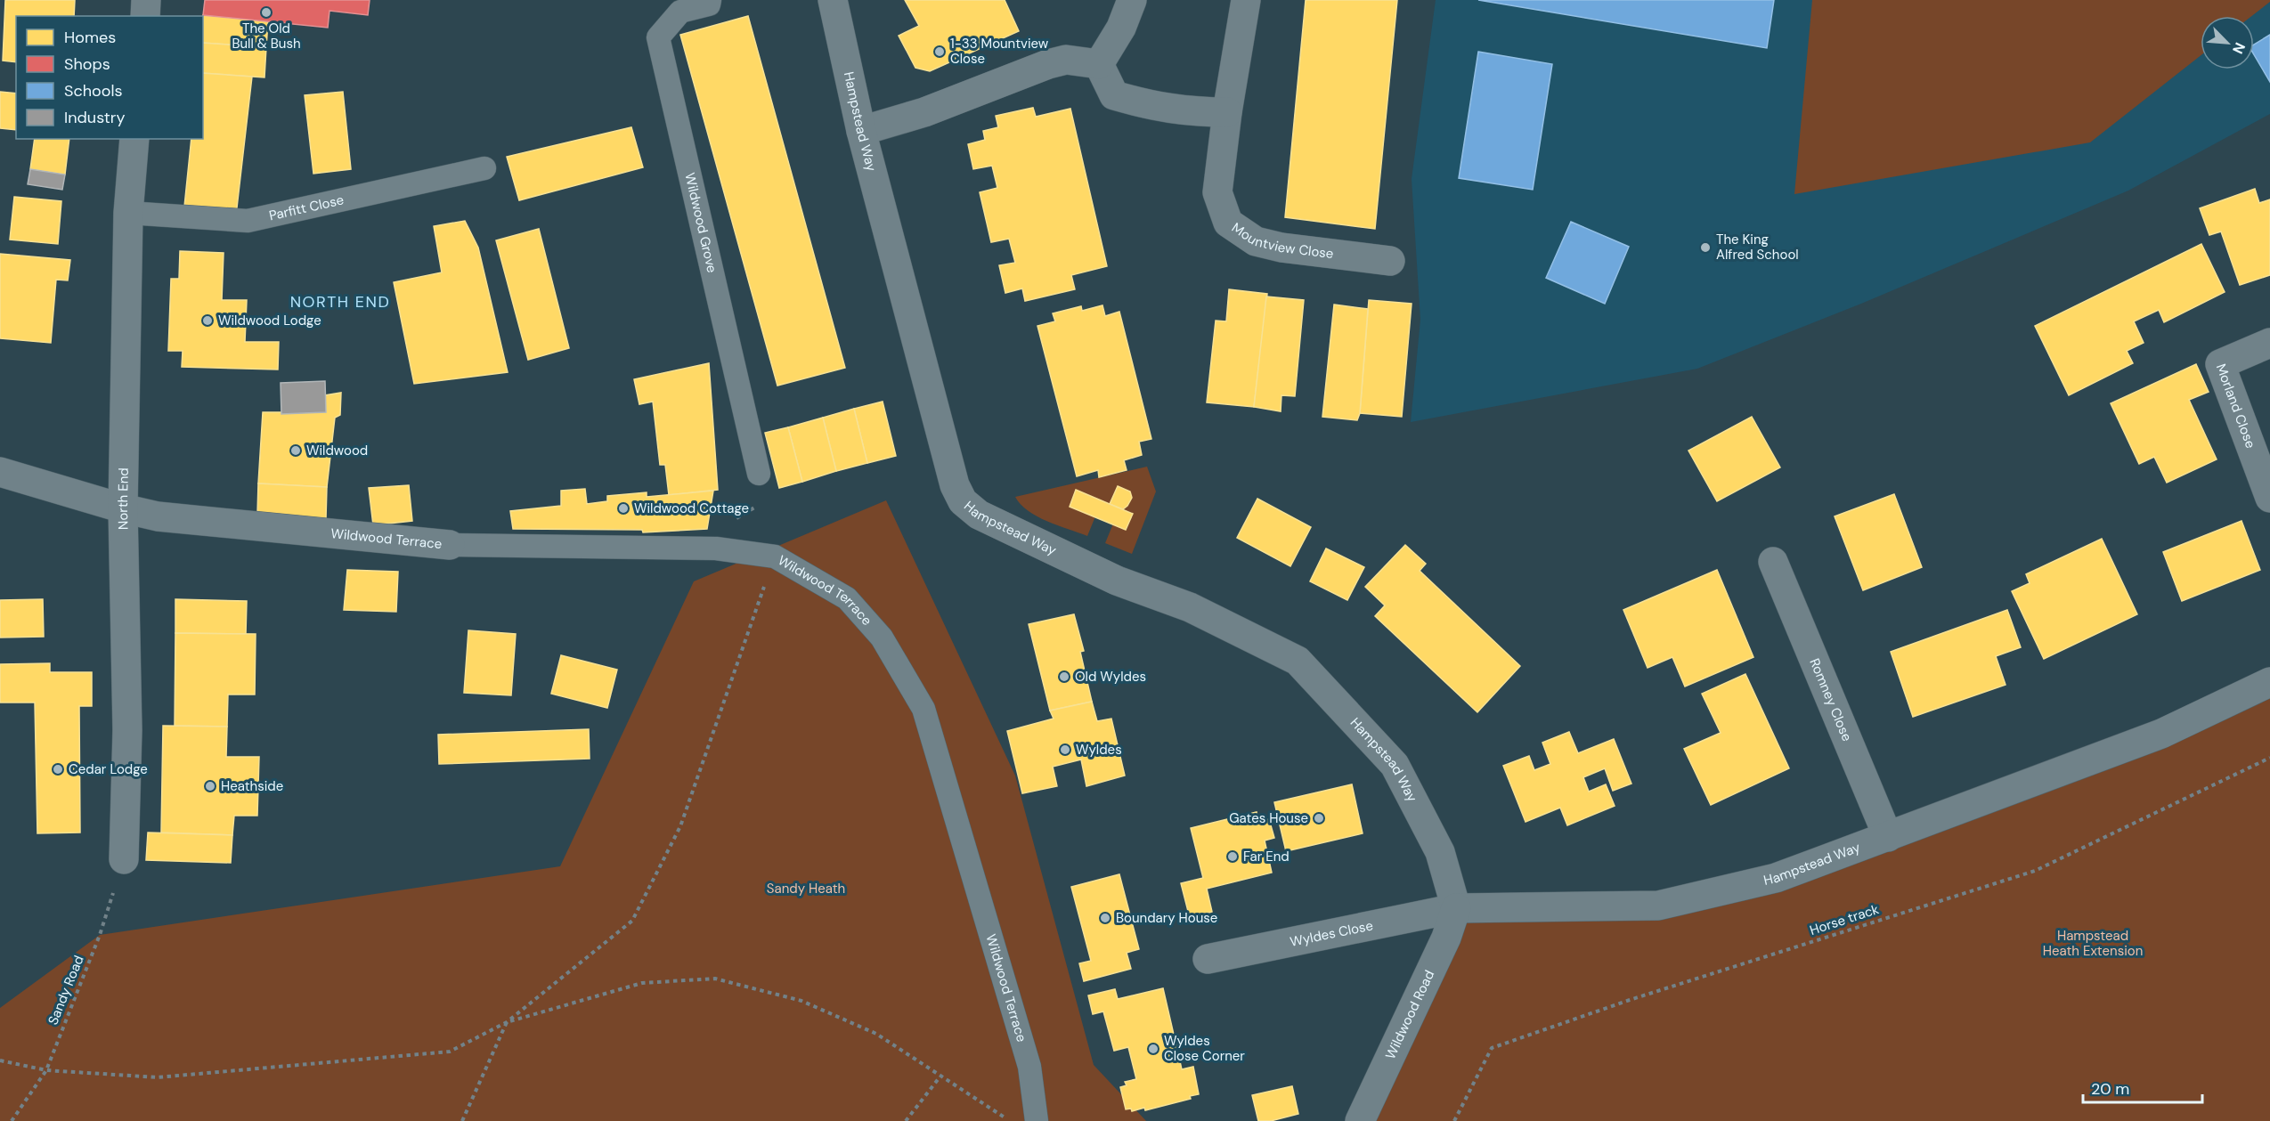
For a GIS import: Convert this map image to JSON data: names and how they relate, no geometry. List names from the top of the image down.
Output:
{
  "streets": {
    "street": [
      "Hampstead Way",
      "Mountview Close",
      "Morland Close",
      "North End",
      "Wildwood Terrace",
      "Romney Close",
      "Wyldes Close",
      "Wildwood Road"
    ],
    "lane": ["Parfitt Close", "Wildwood Grove"],
    "path": ["Horse track", "Sandy Road"]
  },
  "crossings": [
    ["Hampstead Way", "Romney Close"],
    ["Hampstead Way", "Wyldes Close"],
    ["Hampstead Way", "Wildwood Road"],
    ["Parfitt Close", "North End"],
    ["North End", "Wildwood Terrace"],
    ["North End", "Sandy Road"],
    ["Wyldes Close", "Wildwood Road"]
  ],
  "districts": ["NORTH END"],
  "parks": ["Sandy Heath", "Hampstead Heath Extension"],
  "places": [
    "The Old Bull & Bush",
    "1-33 Mountview Close",
    "The King Alfred School",
    "Wildwood Lodge",
    "Wildwood",
    "Wildwood Cottage",
    "Old Wyldes",
    "Wyldes",
    "Cedar Lodge",
    "Heathside",
    "Gates House",
    "Far End",
    "Boundary House",
    "Wyldes Close Corner"
  ],
  "legend": [
    "Homes",
    "Shops",
    "Schools",
    "Industry"
  ],
  "scale_bar": "20 m",
  "north": "bottom right"
}
